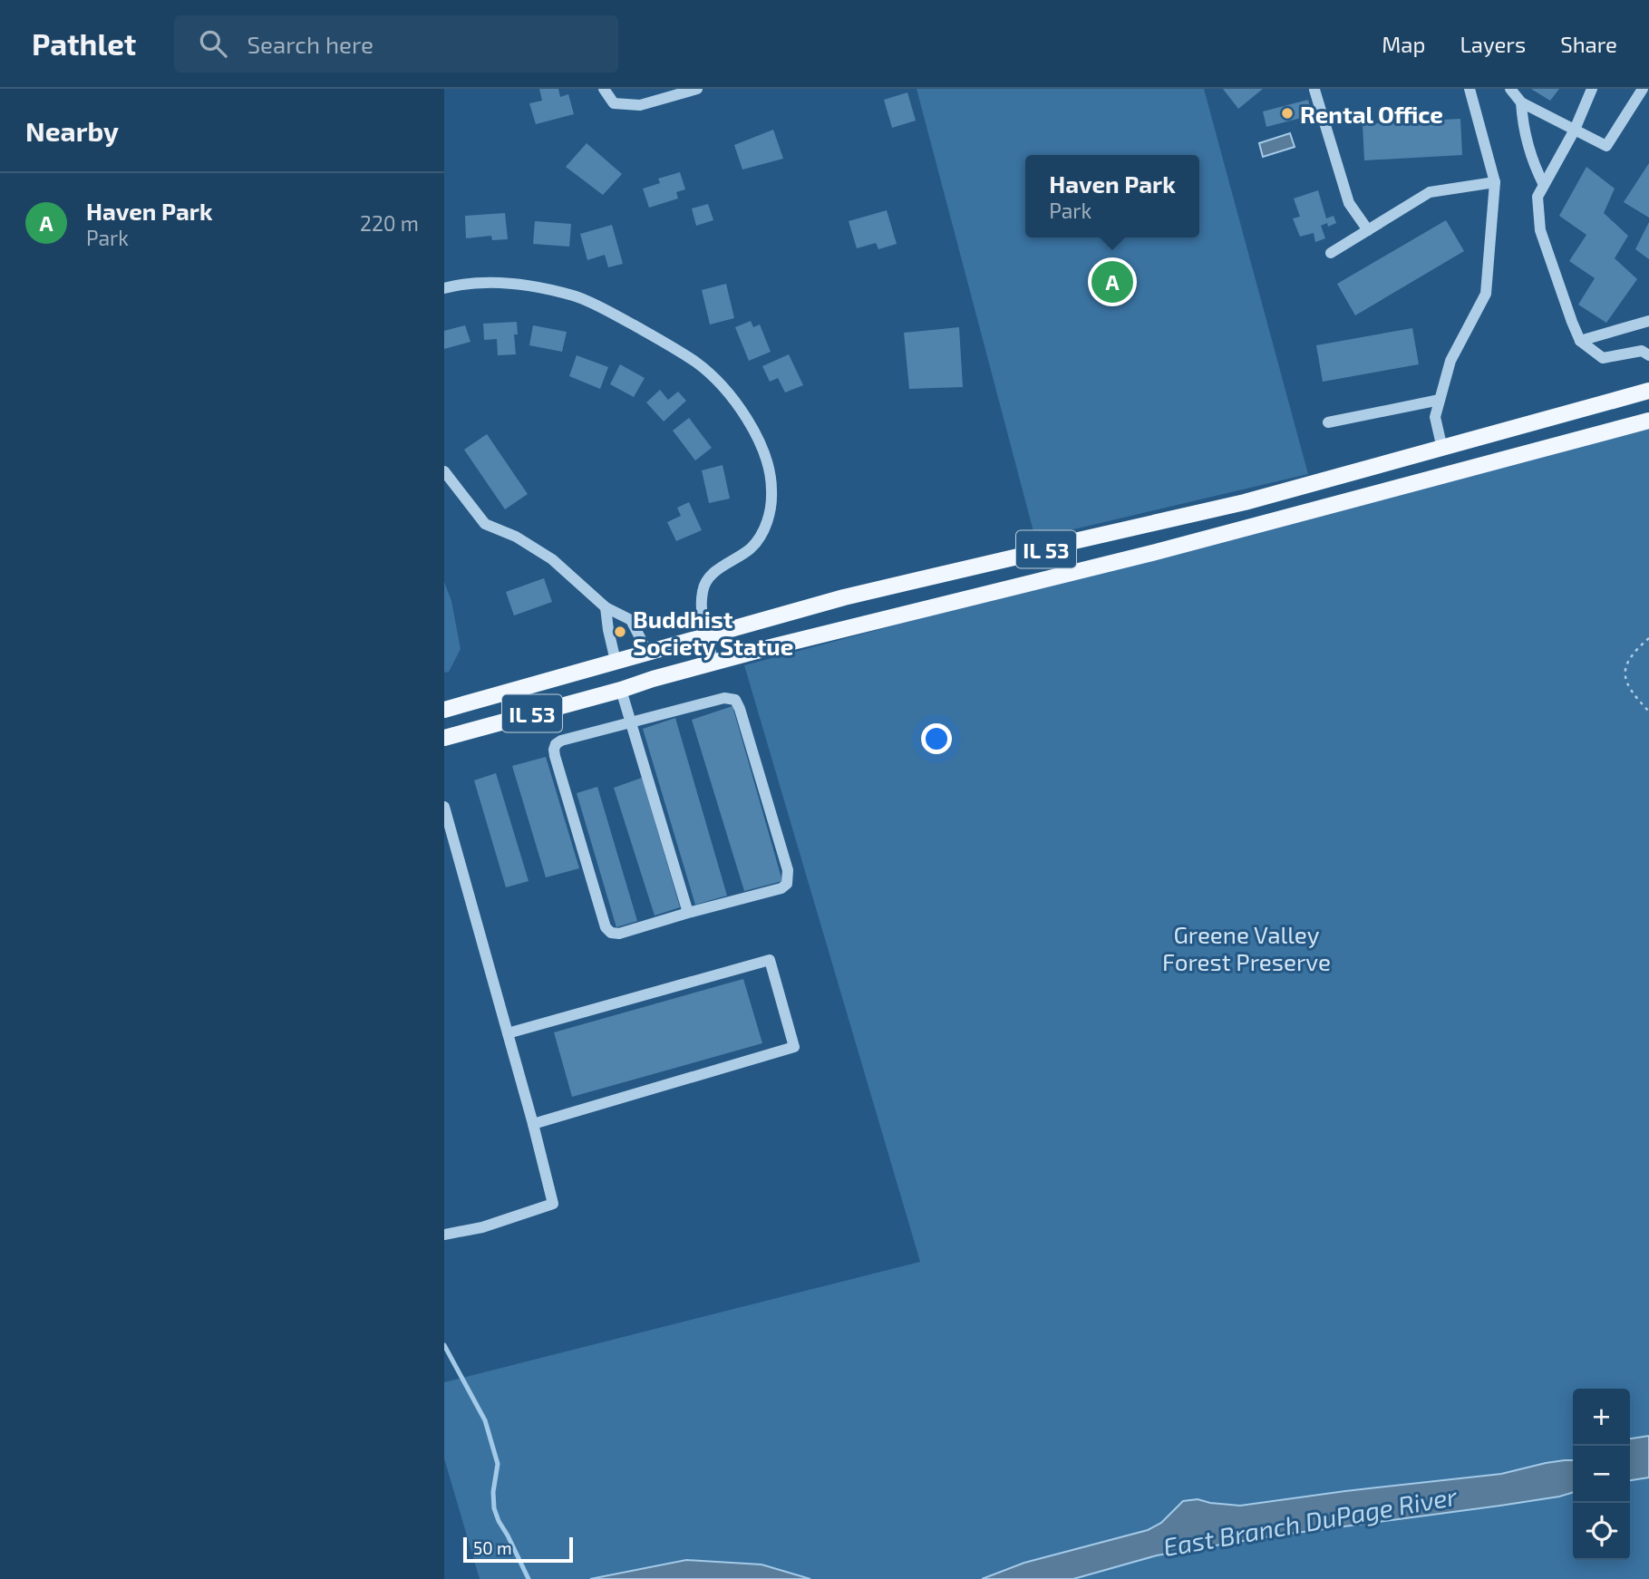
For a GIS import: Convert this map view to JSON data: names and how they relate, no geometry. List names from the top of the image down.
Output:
{
  "streets": {
    "main road": ["IL 53"]
  },
  "water": ["East Branch DuPage River"],
  "parks": ["Greene Valley Forest Preserve"],
  "places": ["Rental Office", "Buddhist Society Statue"],
  "scale_bar": "50 m",
  "page": {
    "header": "Pathlet",
    "search": "Search here",
    "nav": ["Map", "Layers", "Share"],
    "heading": "Nearby",
    "popup": ["Haven Park", "Park"],
    "list": [
      {
        "mark": "A",
        "name": "Haven Park",
        "note": "Park",
        "value": "220 m"
      }
    ],
    "pins": "A",
    "map_buttons": ["+", "−"],
    "scale": "50 m"
  }
}
